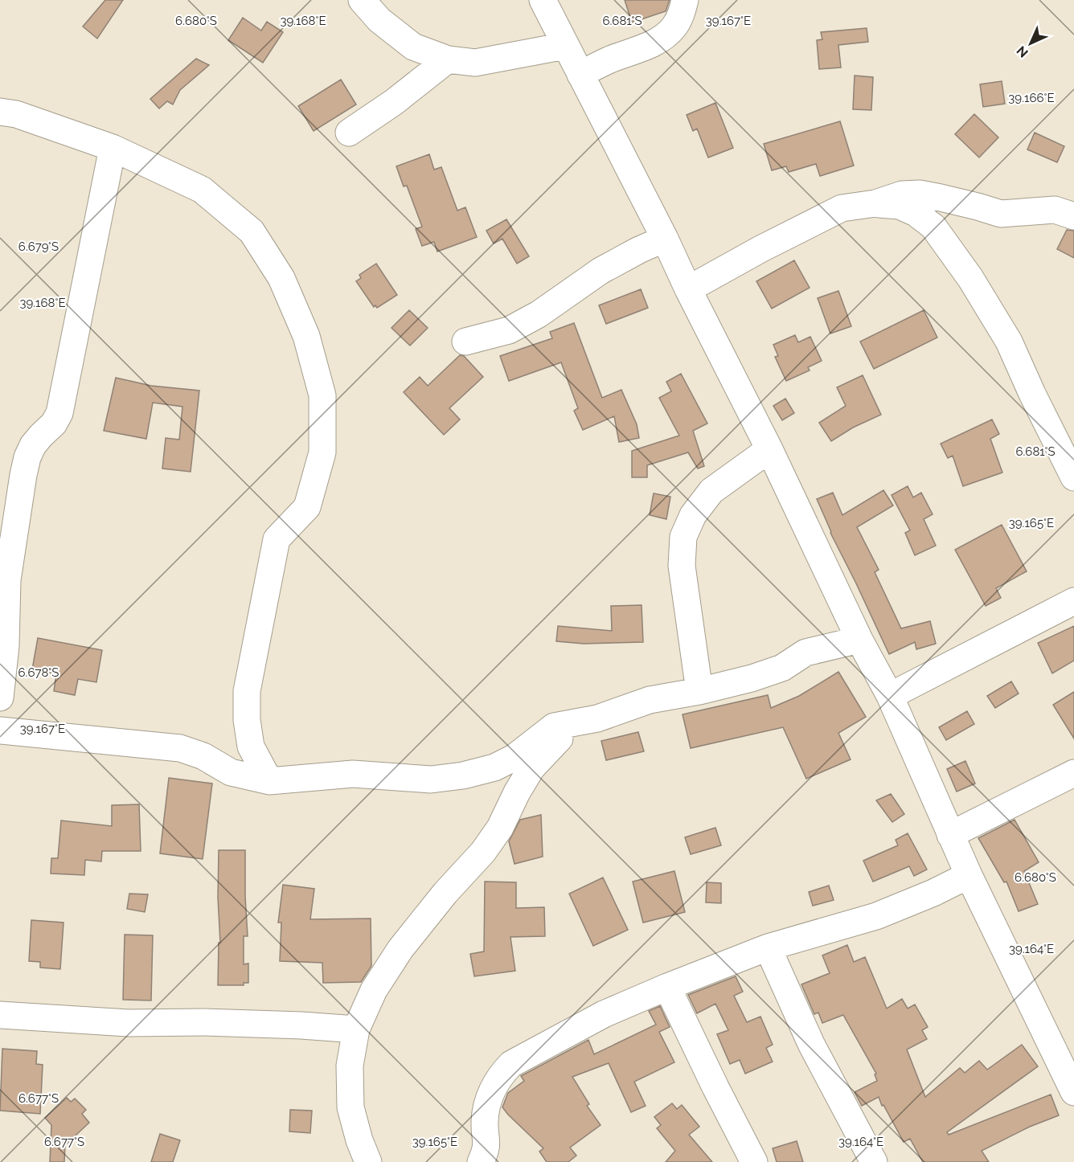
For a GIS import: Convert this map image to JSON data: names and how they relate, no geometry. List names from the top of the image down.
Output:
{
  "north": "bottom left",
  "coordinates": [
    "6.680°S",
    "39.168°E",
    "6.681°S",
    "39.167°E",
    "39.166°E",
    "6.679°S",
    "39.165°E",
    "6.678°S",
    "39.164°E",
    "6.677°S"
  ]
}
